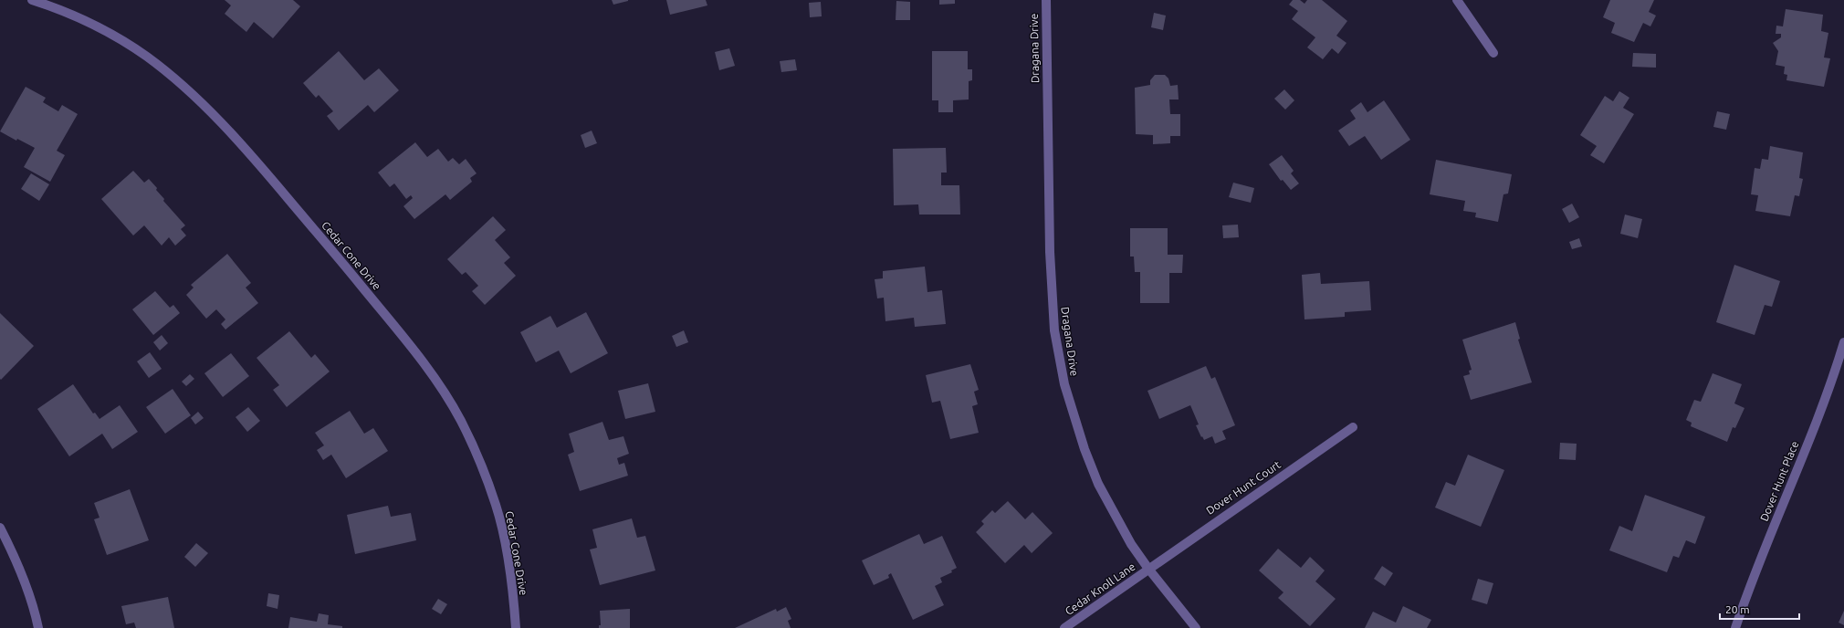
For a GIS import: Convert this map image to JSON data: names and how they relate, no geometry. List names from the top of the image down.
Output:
{
  "streets": {
    "street": [
      "Dragana Drive",
      "Cedar Cone Drive",
      "Dover Hunt Place",
      "Dover Hunt Court",
      "Cedar Knoll Lane"
    ]
  },
  "crossings": [
    ["Dragana Drive", "Dover Hunt Court"],
    ["Dragana Drive", "Cedar Knoll Lane"],
    ["Dover Hunt Court", "Cedar Knoll Lane"]
  ],
  "scale_bar": "20 m"
}
